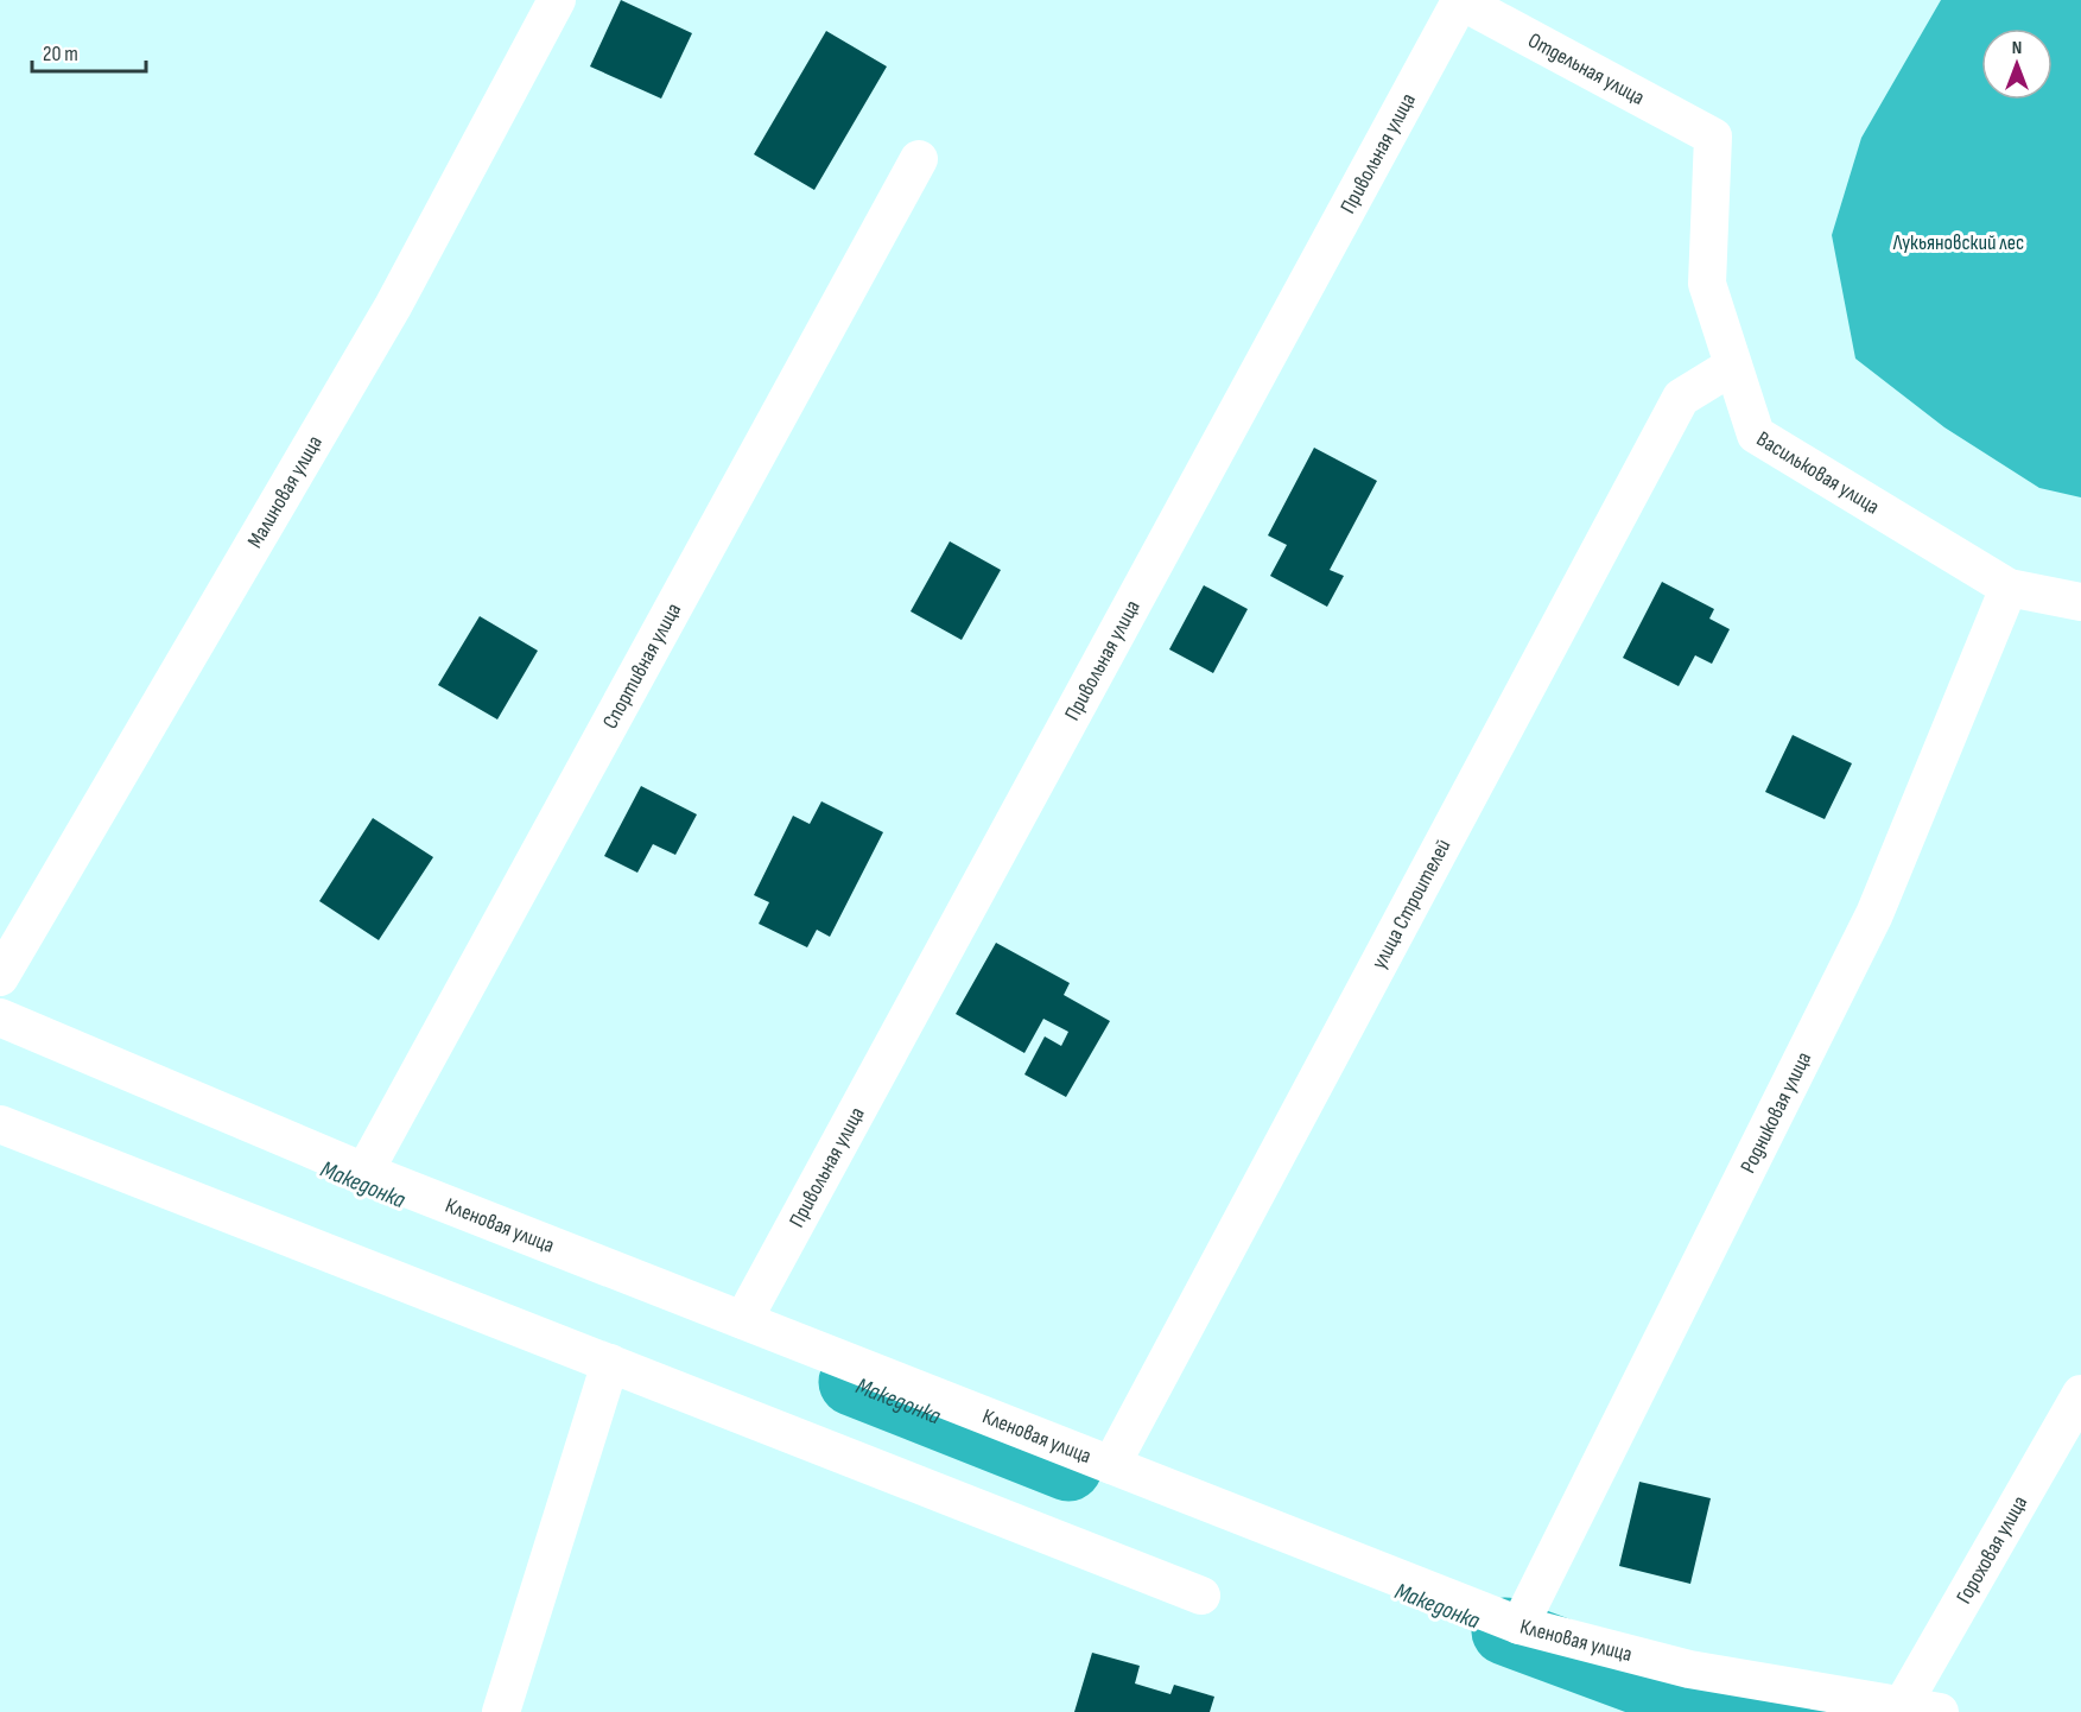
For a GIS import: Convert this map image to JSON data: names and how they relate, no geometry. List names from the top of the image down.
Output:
{
  "streets": {
    "street": [
      "Отдельная улица",
      "Привольная улица",
      "Васильковая улица",
      "Малиновая улица",
      "Спортивная улица",
      "улица Строителей",
      "Родниковая улица",
      "Кленовая улица",
      "Гороховая улица"
    ]
  },
  "crossings": [
    ["Отдельная улица", "Привольная улица"],
    ["Отдельная улица", "Васильковая улица"],
    ["Привольная улица", "Кленовая улица"],
    ["Васильковая улица", "улица Строителей"],
    ["Васильковая улица", "Родниковая улица"],
    ["Спортивная улица", "Кленовая улица"],
    ["улица Строителей", "Кленовая улица"],
    ["Родниковая улица", "Кленовая улица"],
    ["Кленовая улица", "Гороховая улица"]
  ],
  "water": ["Македонка"],
  "parks": ["Лукьяновский лес"],
  "scale_bar": "20 m",
  "north": "top"
}
